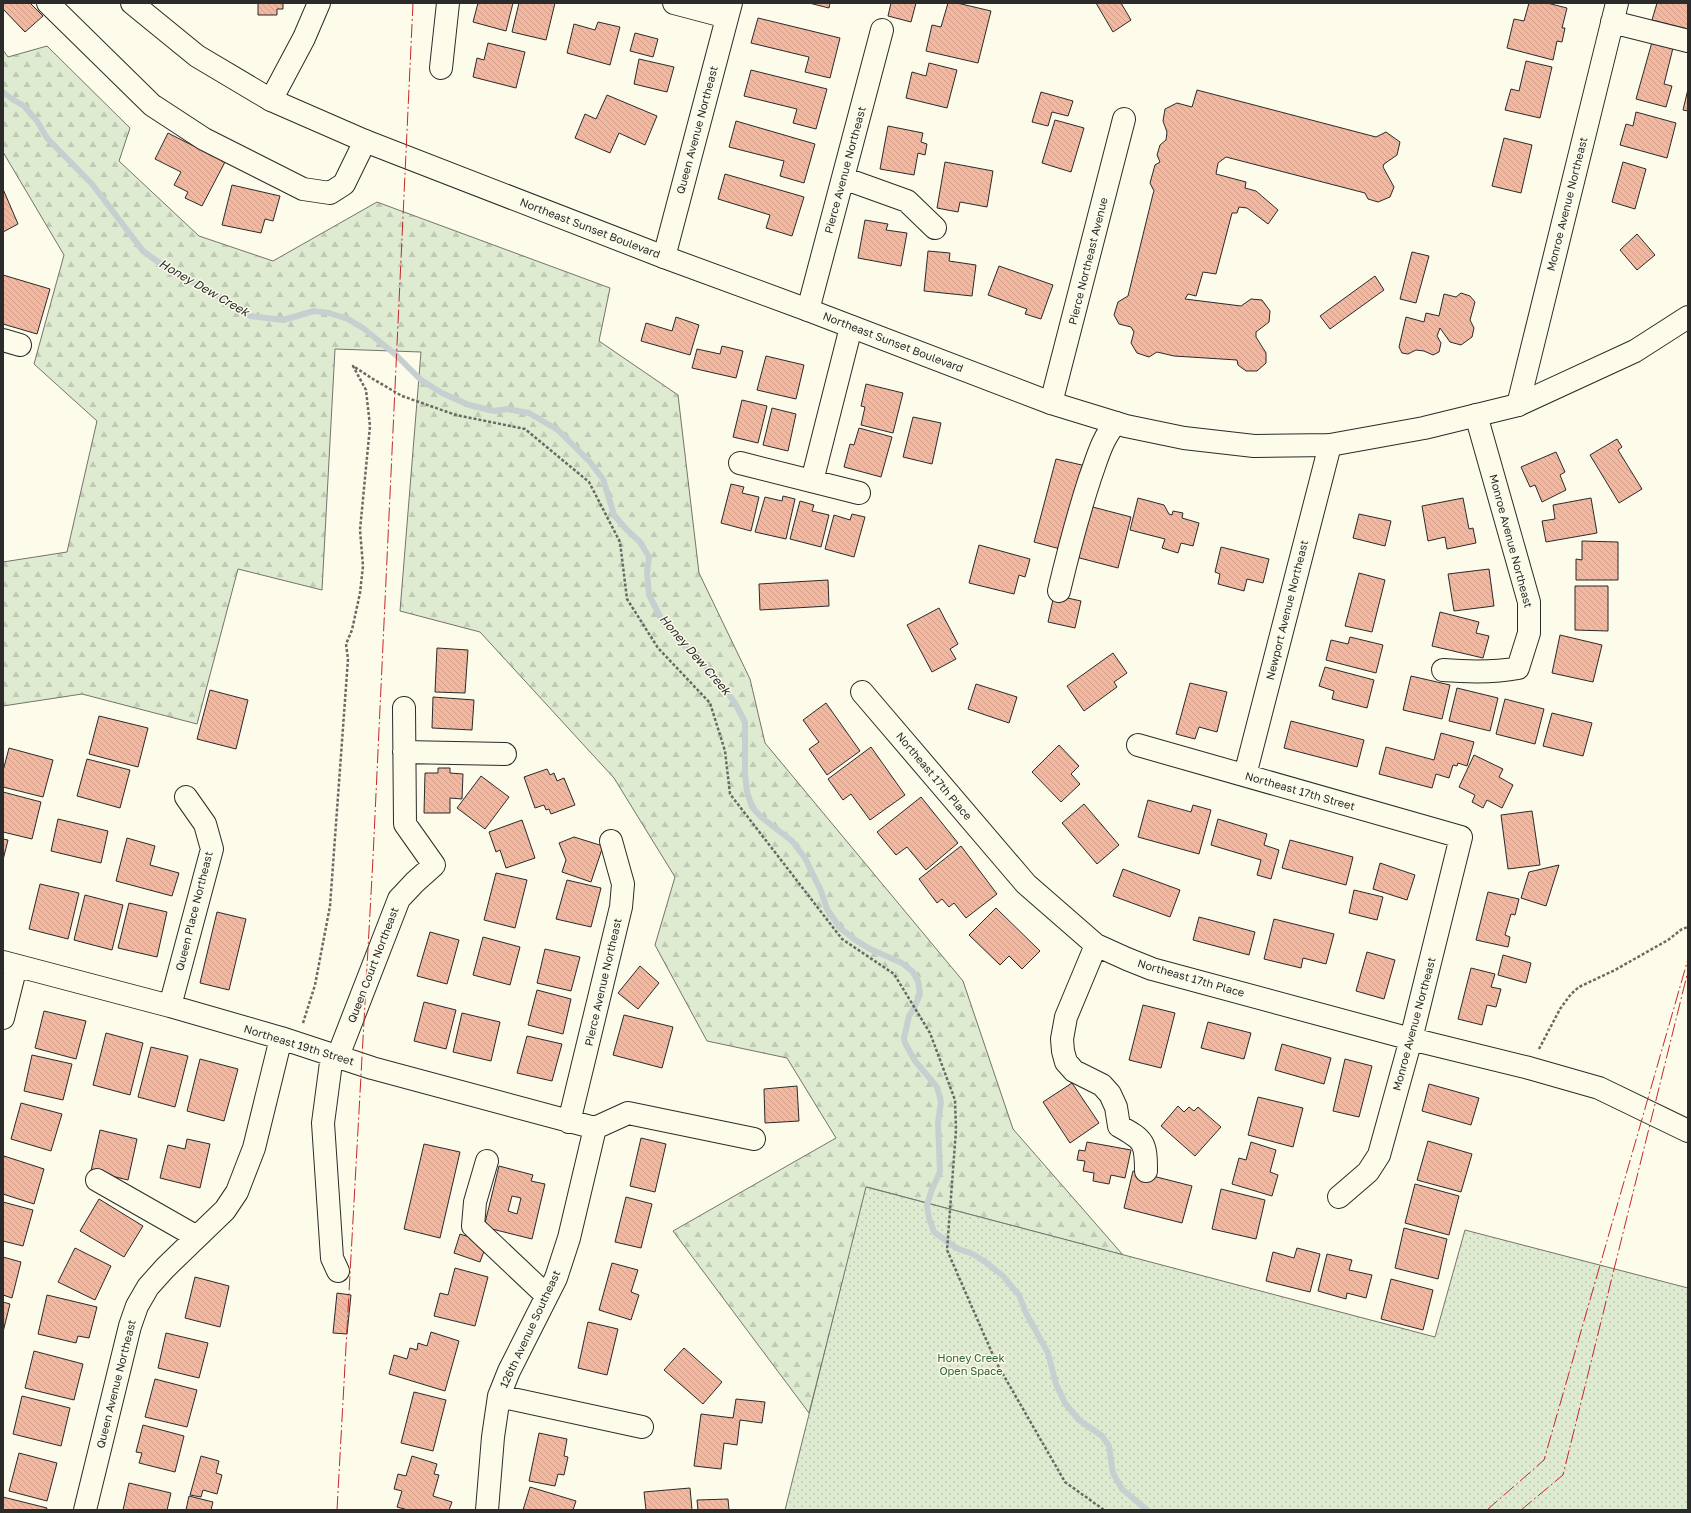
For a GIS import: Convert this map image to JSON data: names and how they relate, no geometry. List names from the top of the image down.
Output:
{
  "streets": {
    "street": [
      "Queen Avenue Northeast",
      "Pierce Avenue Northeast",
      "Monroe Avenue Northeast",
      "Northeast Sunset Boulevard",
      "Pierce Northeast Avenue",
      "Newport Avenue Northeast",
      "Northeast 17th Place",
      "Northeast 17th Street",
      "Queen Place Northeast",
      "Queen Court Northeast",
      "Northeast 19th Street",
      "126th Avenue Southeast"
    ]
  },
  "crossings": [
    ["Queen Avenue Northeast", "Northeast Sunset Boulevard"],
    ["Queen Avenue Northeast", "Northeast 19th Street"],
    ["Pierce Avenue Northeast", "Northeast Sunset Boulevard"],
    ["Pierce Avenue Northeast", "Northeast 19th Street"],
    ["Monroe Avenue Northeast", "Northeast Sunset Boulevard"],
    ["Monroe Avenue Northeast", "Northeast 17th Place"],
    ["Monroe Avenue Northeast", "Northeast 17th Street"],
    ["Northeast Sunset Boulevard", "Pierce Northeast Avenue"],
    ["Northeast Sunset Boulevard", "Newport Avenue Northeast"],
    ["Newport Avenue Northeast", "Northeast 17th Street"],
    ["Queen Place Northeast", "Northeast 19th Street"],
    ["Queen Court Northeast", "Northeast 19th Street"],
    ["Northeast 19th Street", "126th Avenue Southeast"]
  ],
  "water": ["Honey Dew Creek"],
  "parks": ["Honey Creek Open Space"]
}
